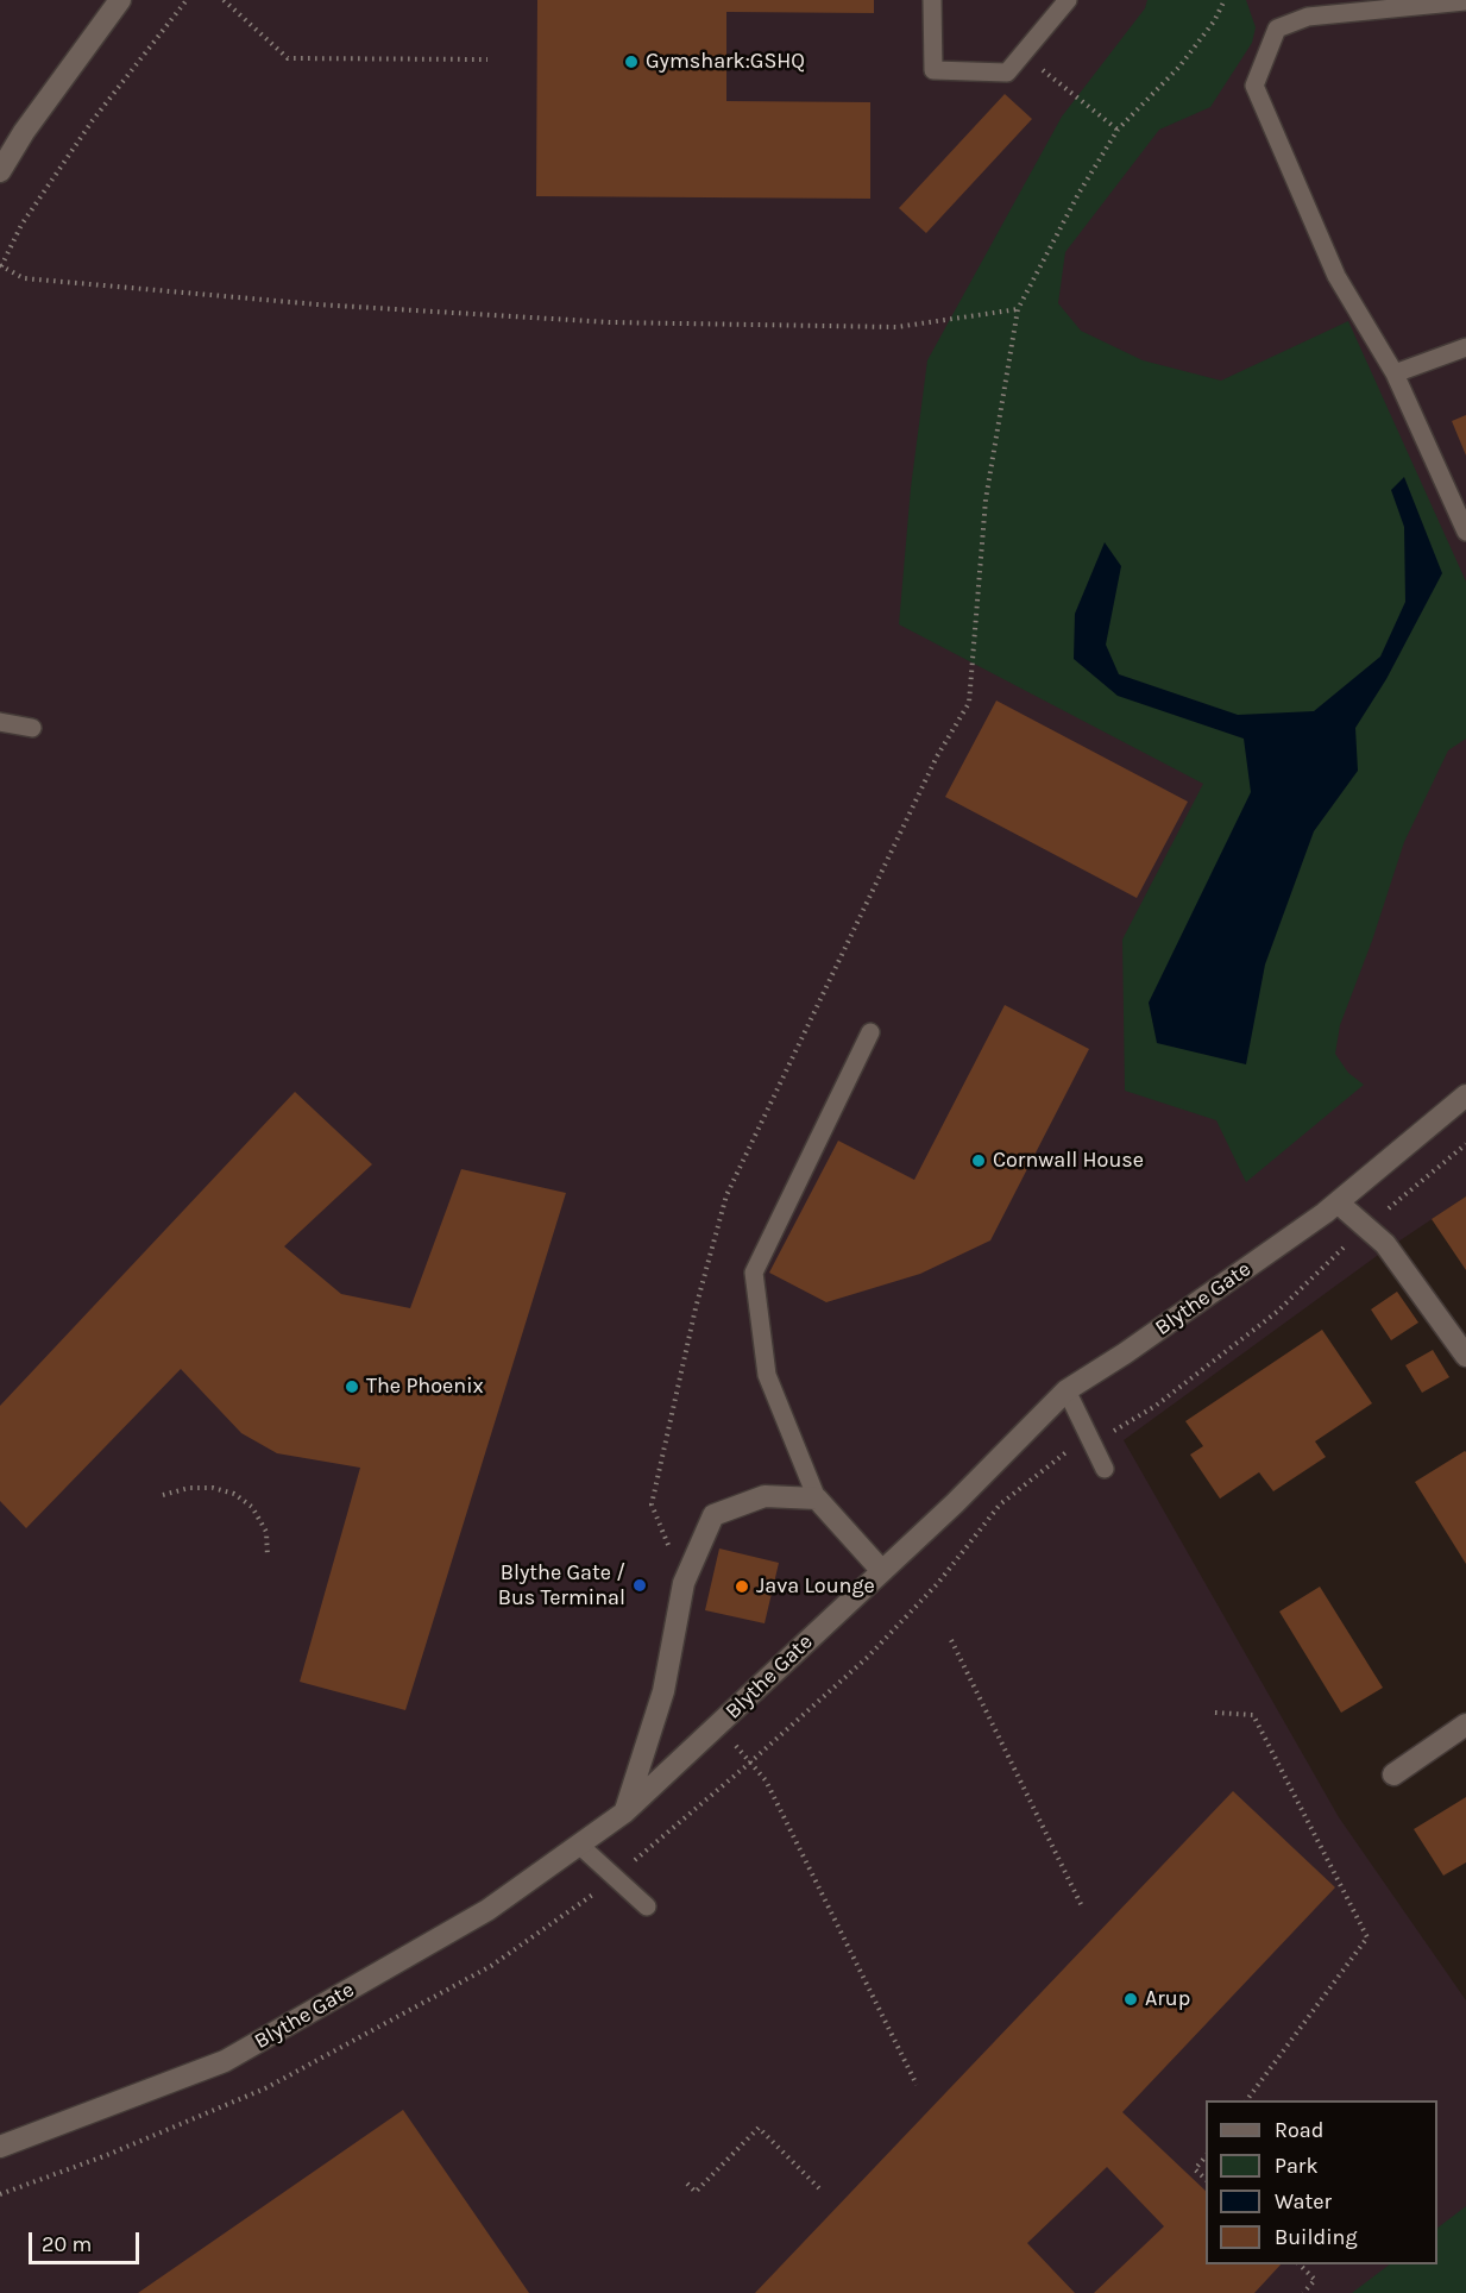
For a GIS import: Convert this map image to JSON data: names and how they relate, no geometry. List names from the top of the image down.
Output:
{
  "streets": {
    "street": ["Blythe Gate"]
  },
  "places": [
    "Gymshark:GSHQ",
    "Cornwall House",
    "The Phoenix",
    "Blythe Gate / Bus Terminal",
    "Java Lounge",
    "Arup"
  ],
  "legend": [
    "Road",
    "Park",
    "Water",
    "Building"
  ],
  "scale_bar": "20 m"
}
